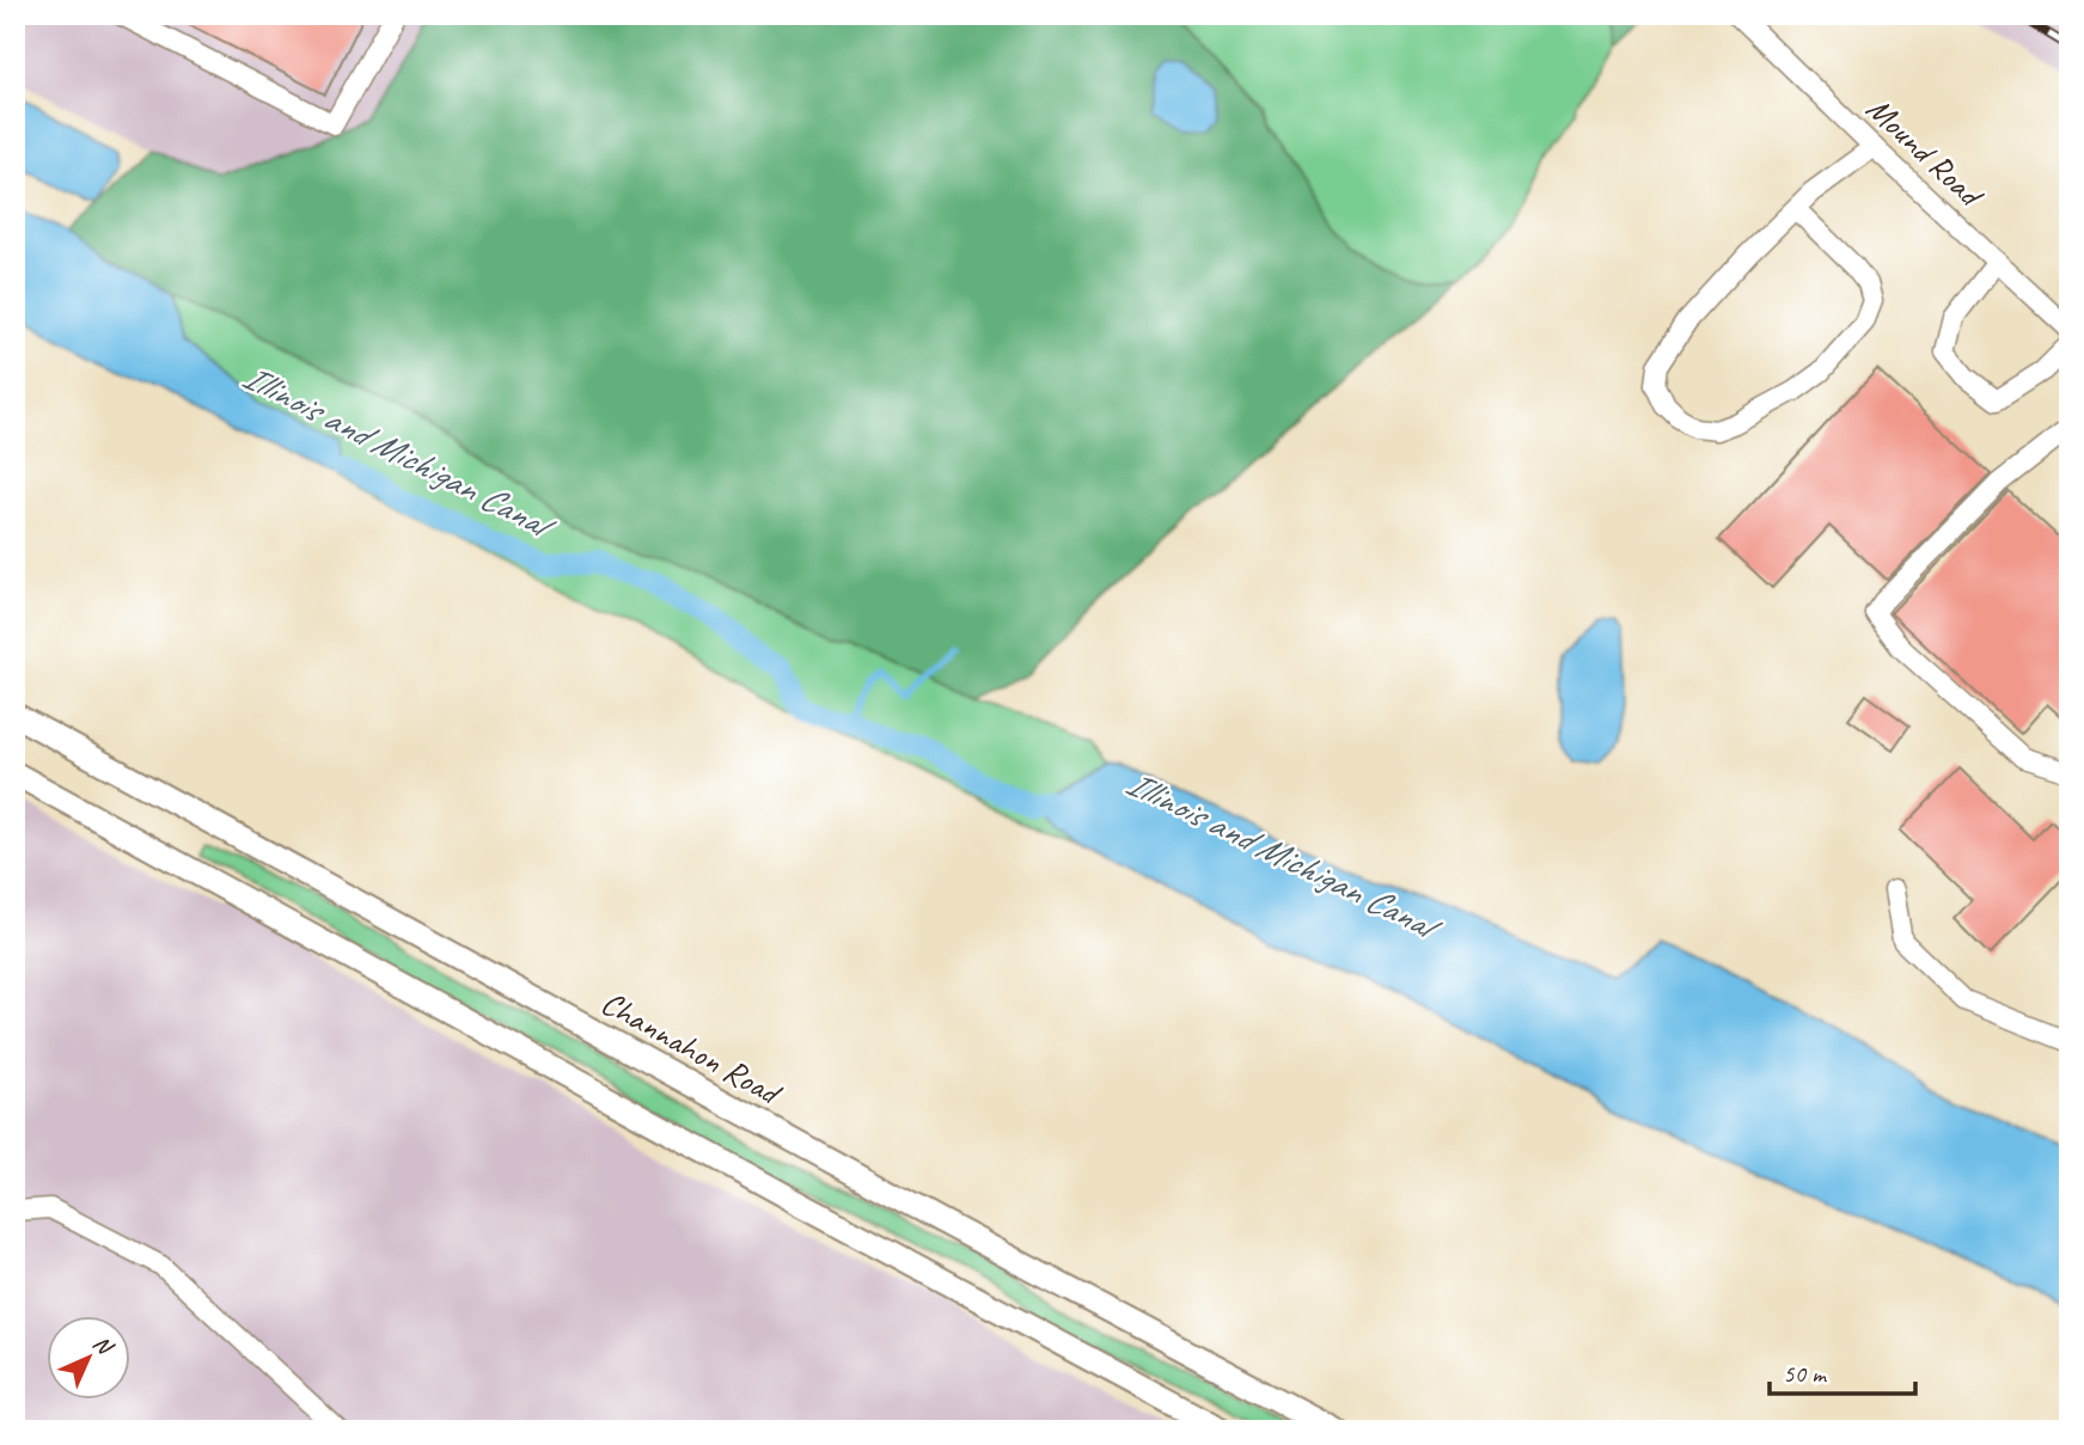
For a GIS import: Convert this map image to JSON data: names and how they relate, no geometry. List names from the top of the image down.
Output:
{
  "streets": {
    "main road": ["Channahon Road"],
    "street": ["Mound Road"]
  },
  "water": ["Illinois and Michigan Canal"],
  "scale_bar": "50 m",
  "north": "top right"
}
